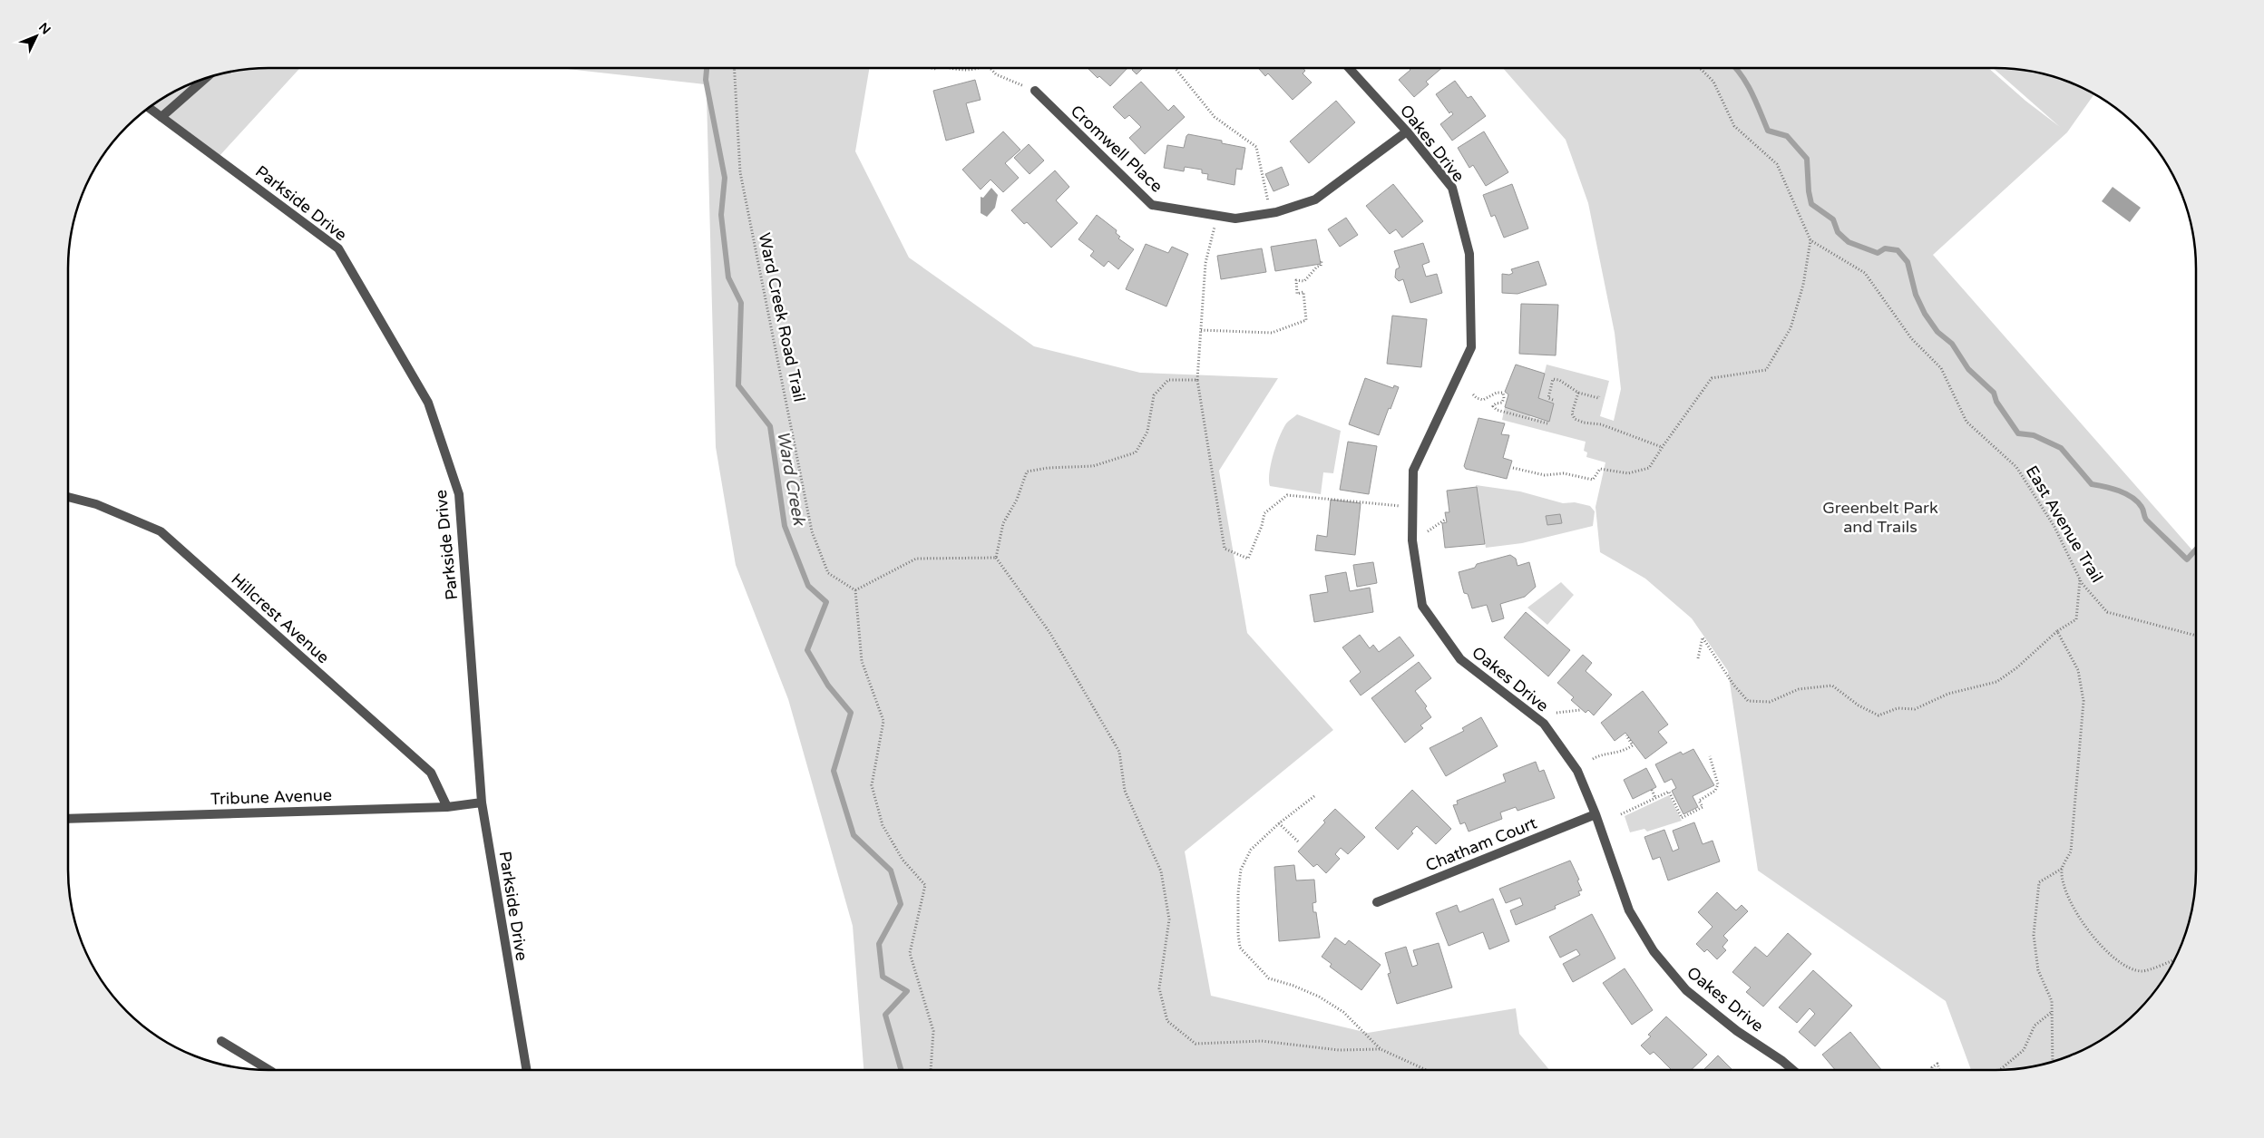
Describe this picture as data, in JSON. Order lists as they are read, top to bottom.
{
  "streets": {
    "street": [
      "Oakes Drive",
      "Cromwell Place",
      "Parkside Drive",
      "Hillcrest Avenue",
      "Tribune Avenue",
      "Chatham Court"
    ],
    "path": ["Ward Creek Road Trail", "East Avenue Trail"]
  },
  "crossings": [
    ["Oakes Drive", "Cromwell Place"],
    ["Oakes Drive", "Chatham Court"],
    ["Parkside Drive", "Tribune Avenue"],
    ["Hillcrest Avenue", "Tribune Avenue"]
  ],
  "water": ["Ward Creek"],
  "parks": ["Greenbelt Park and Trails"],
  "north": "top right"
}
